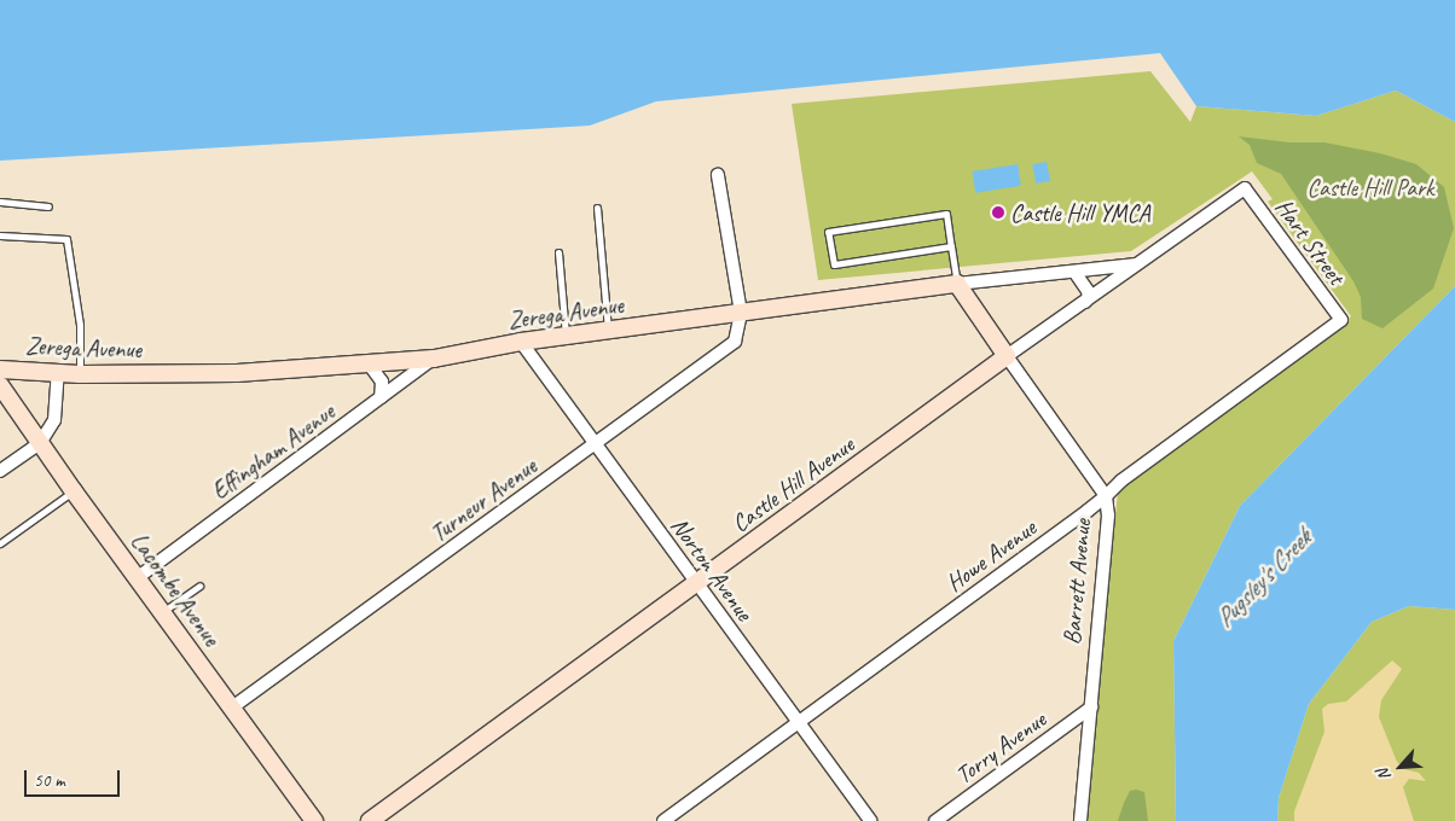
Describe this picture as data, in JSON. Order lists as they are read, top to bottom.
{
  "streets": {
    "street": [
      "Hart Street",
      "Zerega Avenue",
      "Effingham Avenue",
      "Castle Hill Avenue",
      "Turneur Avenue",
      "Howe Avenue",
      "Norton Avenue",
      "Barrett Avenue",
      "Lacombe Avenue",
      "Torry Avenue"
    ]
  },
  "crossings": [
    ["Hart Street", "Castle Hill Avenue"],
    ["Hart Street", "Howe Avenue"],
    ["Zerega Avenue", "Effingham Avenue"],
    ["Zerega Avenue", "Castle Hill Avenue"],
    ["Zerega Avenue", "Turneur Avenue"],
    ["Zerega Avenue", "Norton Avenue"],
    ["Zerega Avenue", "Barrett Avenue"],
    ["Effingham Avenue", "Lacombe Avenue"],
    ["Castle Hill Avenue", "Norton Avenue"],
    ["Castle Hill Avenue", "Barrett Avenue"],
    ["Turneur Avenue", "Norton Avenue"],
    ["Turneur Avenue", "Lacombe Avenue"],
    ["Howe Avenue", "Norton Avenue"],
    ["Howe Avenue", "Barrett Avenue"],
    ["Barrett Avenue", "Torry Avenue"]
  ],
  "water": ["Pugsley's Creek"],
  "parks": ["Castle Hill Park"],
  "places": ["Castle Hill YMCA"],
  "scale_bar": "50 m",
  "north": "bottom left"
}
